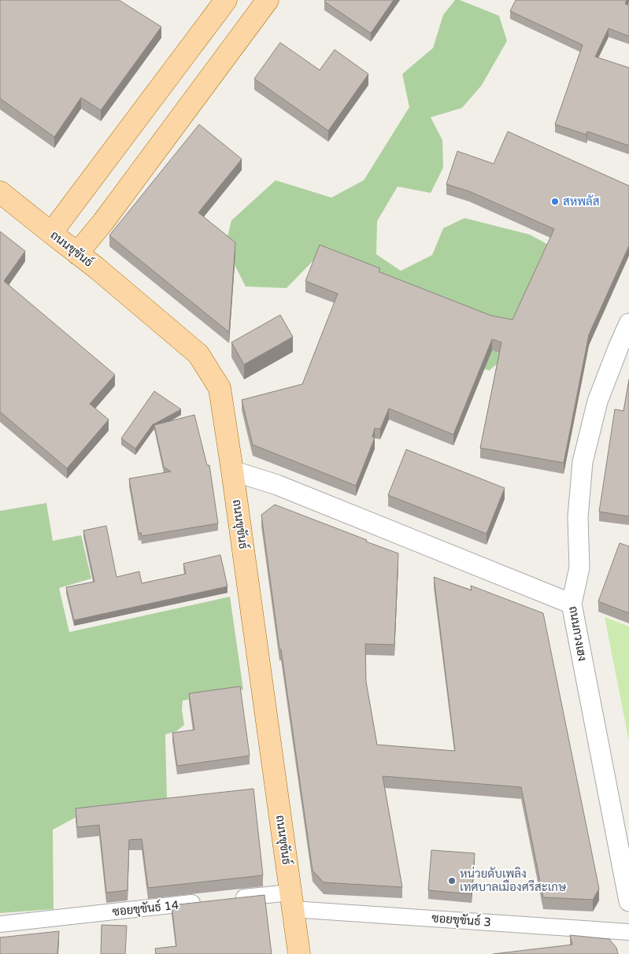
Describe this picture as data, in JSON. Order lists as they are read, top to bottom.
{
  "streets": {
    "main road": ["ถนนขุขันธ์"],
    "street": ["ถนนกวงเฮง", "ซอยขุขันธ์ 14", "ซอยขุขันธ์ 3"]
  },
  "crossings": [
    ["ถนนขุขันธ์", "ซอยขุขันธ์ 3"]
  ],
  "places": ["สหพลัส", "หน่วยดับเพลิง เทศบาลเมืองศรีสะเกษ"]
}
